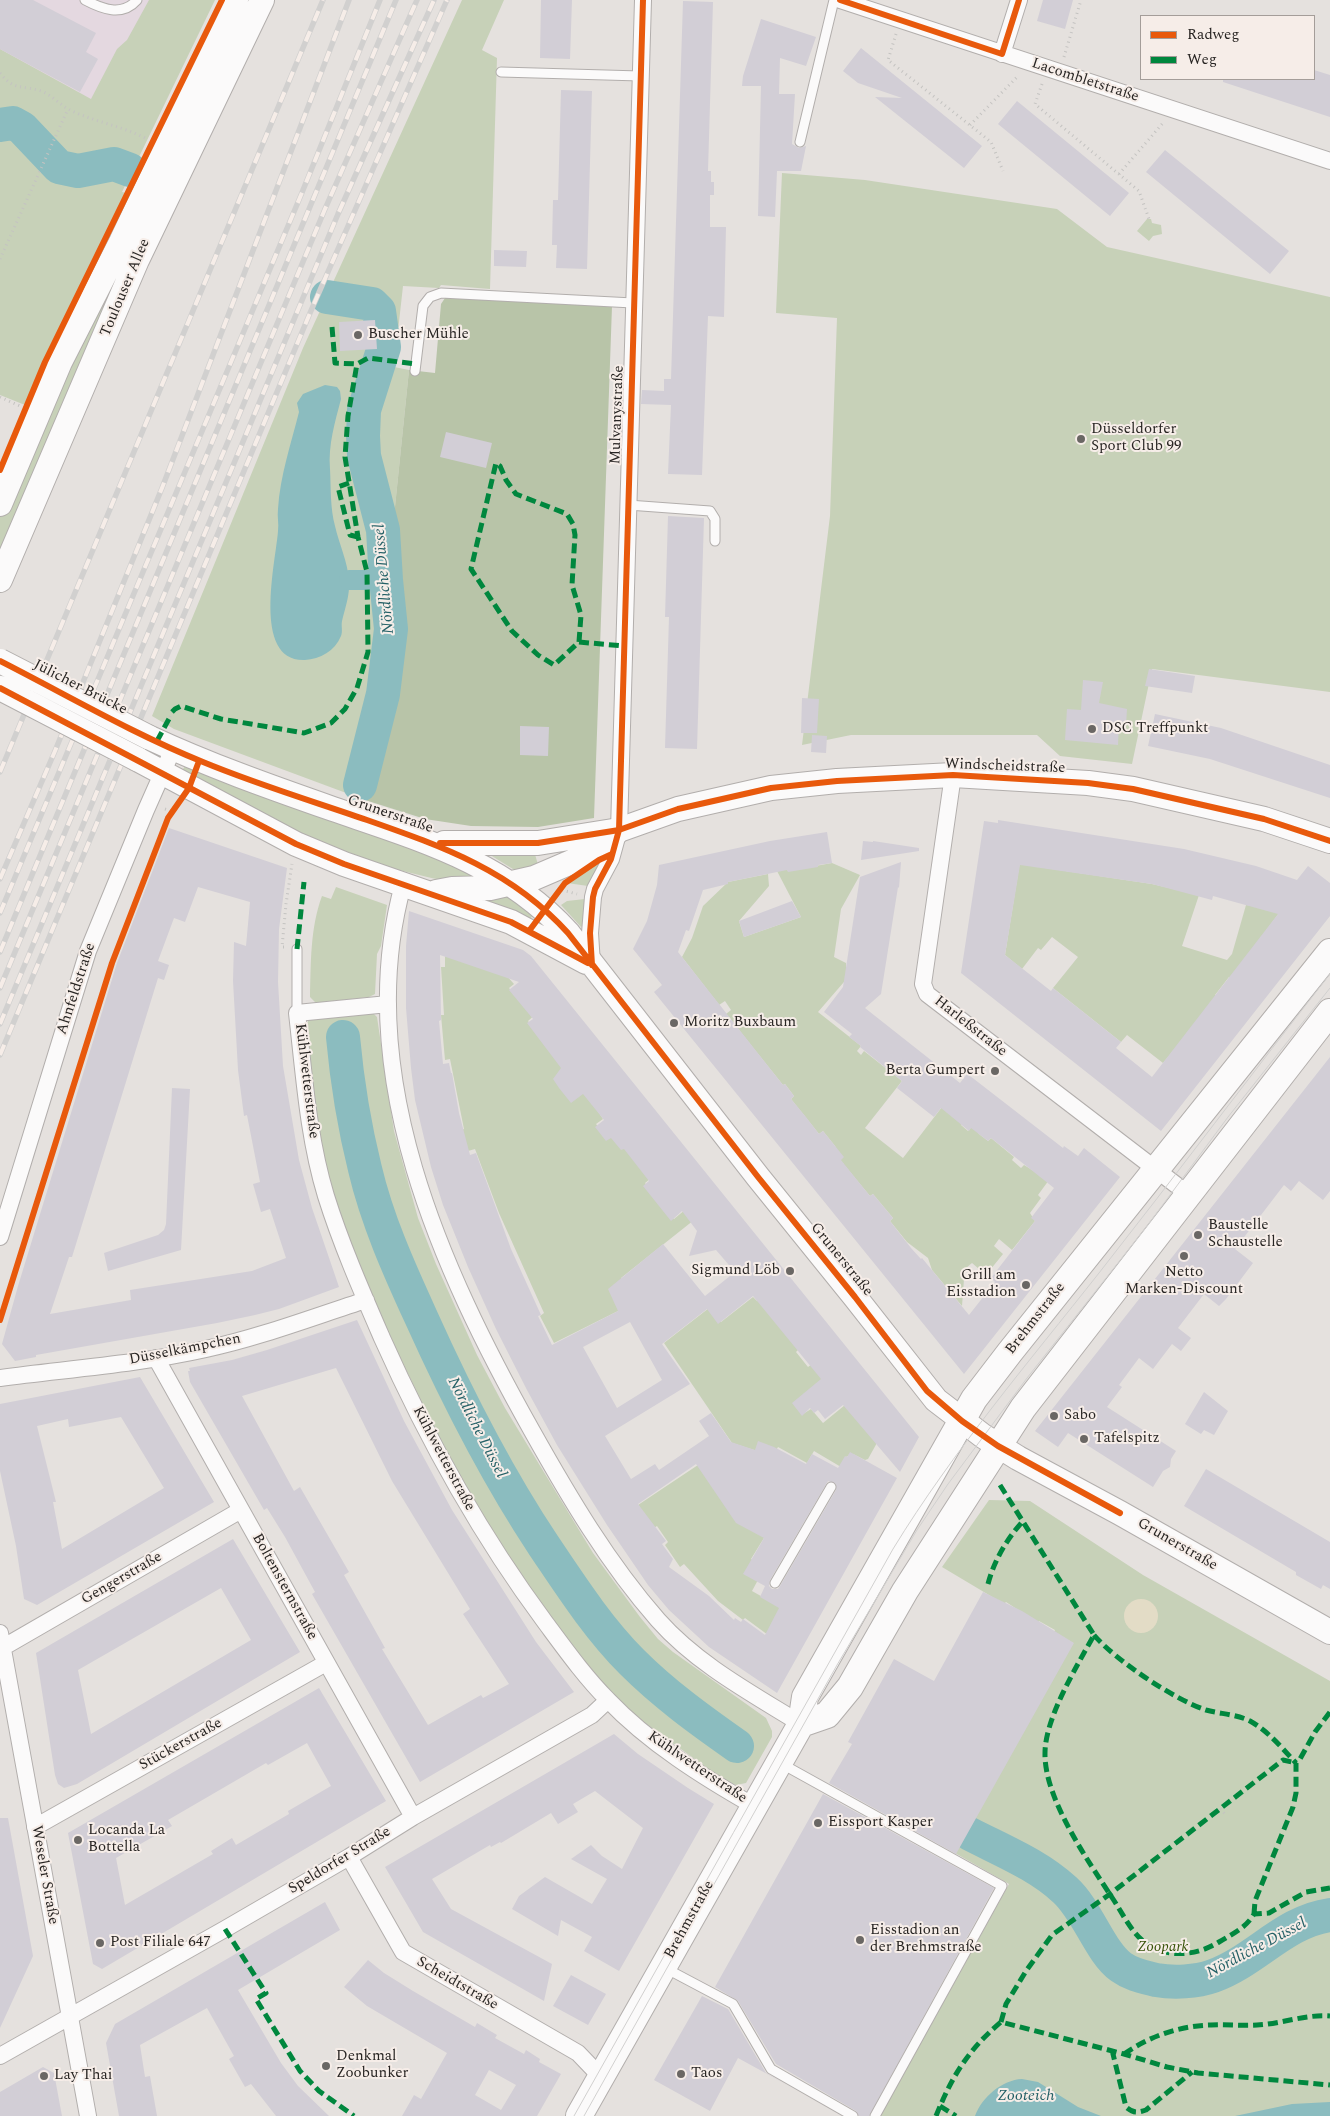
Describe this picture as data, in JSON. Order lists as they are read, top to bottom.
{
  "streets": {
    "main road": [
      "Toulouser Allee",
      "Jülicher Brücke",
      "Windscheidstraße",
      "Grunerstraße",
      "Brehmstraße"
    ],
    "street": [
      "Lacombletstraße",
      "Mulvanystraße",
      "Ahnfeldstraße",
      "Harleßstraße",
      "Kühlwetterstraße",
      "Düsselkämpchen",
      "Gengerstraße",
      "Boltensternstraße",
      "Stückerstraße",
      "Speldorfer Straße",
      "Weseler Straße",
      "Scheidtstraße"
    ]
  },
  "crossings": [
    ["Mulvanystraße", "Windscheidstraße"],
    ["Jülicher Brücke", "Grunerstraße"],
    ["Windscheidstraße", "Grunerstraße"],
    ["Windscheidstraße", "Harleßstraße"],
    ["Grunerstraße", "Ahnfeldstraße"],
    ["Grunerstraße", "Brehmstraße"],
    ["Harleßstraße", "Brehmstraße"],
    ["Kühlwetterstraße", "Brehmstraße"],
    ["Kühlwetterstraße", "Düsselkämpchen"],
    ["Kühlwetterstraße", "Speldorfer Straße"],
    ["Brehmstraße", "Scheidtstraße"],
    ["Düsselkämpchen", "Boltensternstraße"],
    ["Gengerstraße", "Boltensternstraße"],
    ["Gengerstraße", "Weseler Straße"],
    ["Boltensternstraße", "Stückerstraße"],
    ["Boltensternstraße", "Speldorfer Straße"],
    ["Stückerstraße", "Weseler Straße"],
    ["Speldorfer Straße", "Weseler Straße"],
    ["Speldorfer Straße", "Scheidtstraße"]
  ],
  "water": ["Nördliche Düssel", "Zooteich"],
  "parks": ["Zoopark"],
  "places": [
    "Buscher Mühle",
    "Düsseldorfer Sport Club 99",
    "DSC Treffpunkt",
    "Moritz Buxbaum",
    "Berta Gumpert",
    "Baustelle Schaustelle",
    "Netto Marken-Discount",
    "Sigmund Löb",
    "Grill am Eisstadion",
    "Sabo",
    "Tafelspitz",
    "Eissport Kasper",
    "Locanda La Bottella",
    "Eisstadion an der Brehmstraße",
    "Post Filiale 647",
    "Denkmal Zoobunker",
    "Taos",
    "Lay Thai"
  ],
  "legend": ["Radweg", "Weg"]
}
